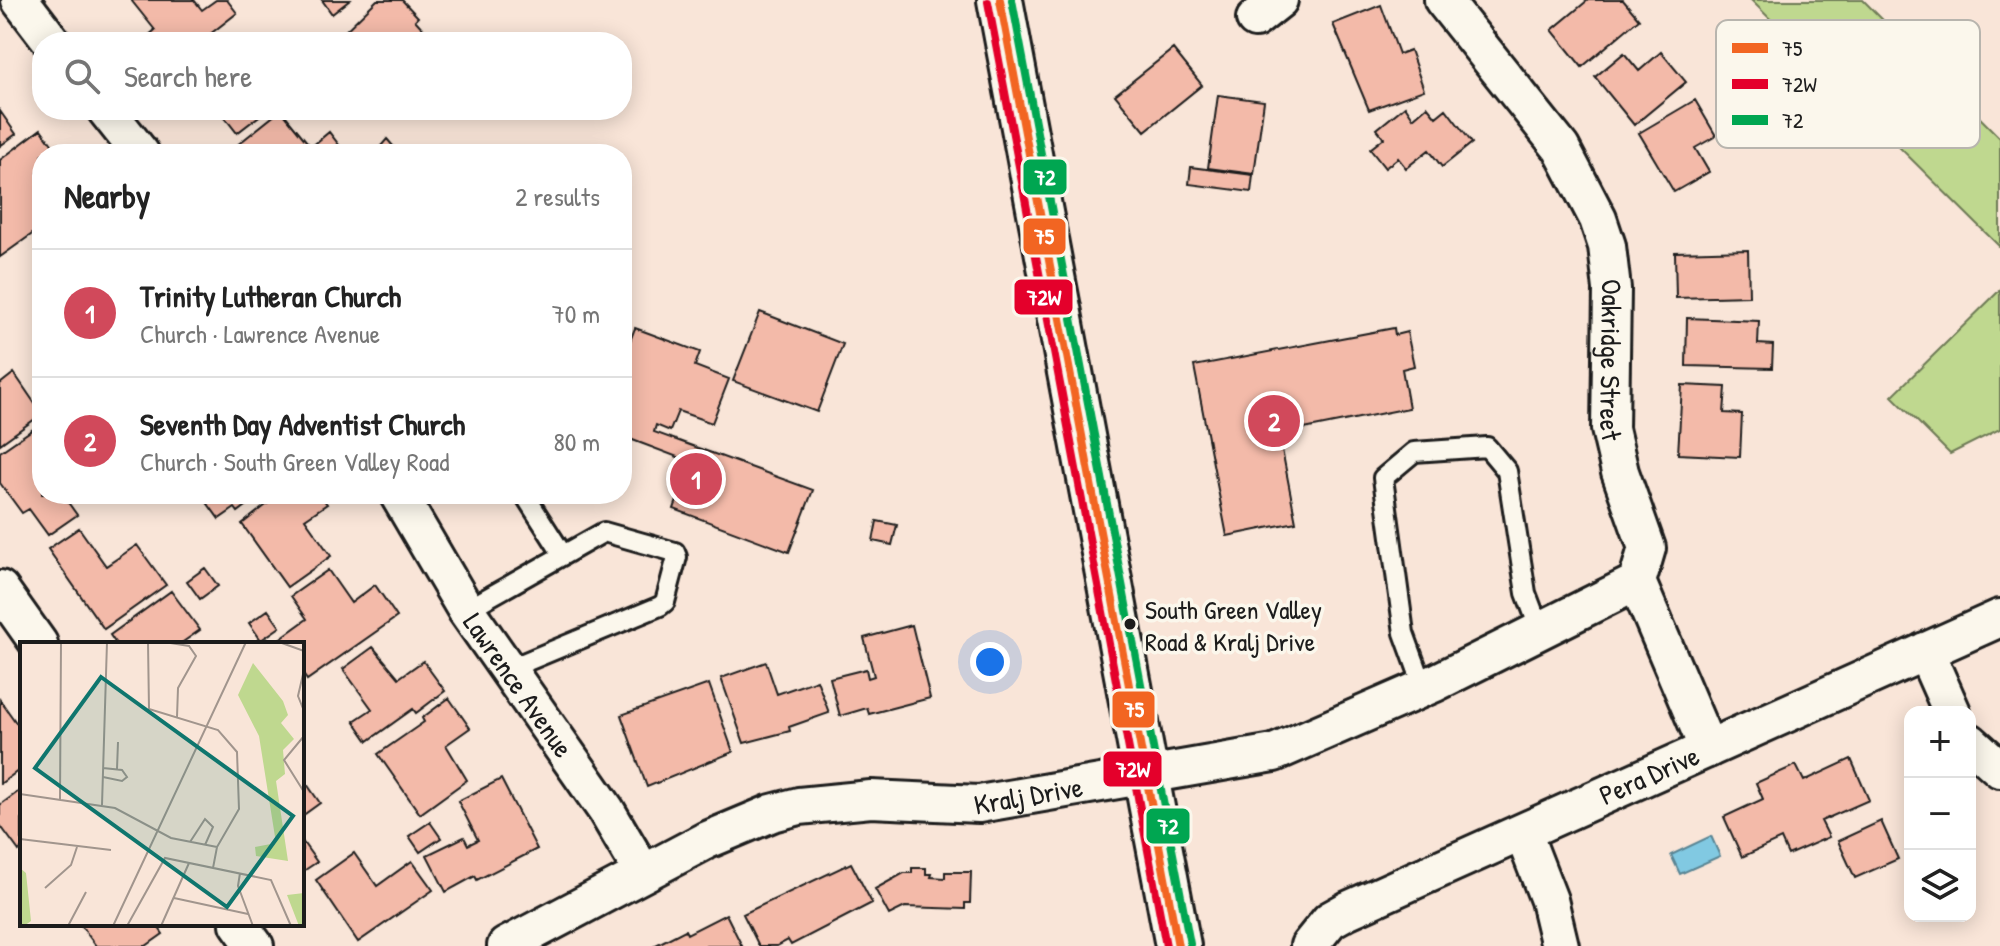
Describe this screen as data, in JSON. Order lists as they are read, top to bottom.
{
  "streets": {
    "street": [
      "Oakridge Street",
      "Lawrence Avenue",
      "Pera Drive",
      "Kralj Drive"
    ]
  },
  "crossings": [
    ["Oakridge Street", "Kralj Drive"],
    ["Lawrence Avenue", "Kralj Drive"]
  ],
  "places": ["South Green Valley Road & Kralj Drive"],
  "lines": ["transit line 75", "transit line 72", "transit line 72W"],
  "legend": ["75", "72W", "72"],
  "page": {
    "search": "Search here",
    "heading": ["Nearby", "2 results"],
    "list": [
      {
        "mark": "1",
        "name": "Trinity Lutheran Church",
        "note": "Church · Lawrence Avenue",
        "value": "70 m"
      },
      {
        "mark": "2",
        "name": "Seventh Day Adventist Church",
        "note": "Church · South Green Valley Road",
        "value": "80 m"
      }
    ],
    "pins": ["2", "1"],
    "map_buttons": ["+", "−"]
  }
}
